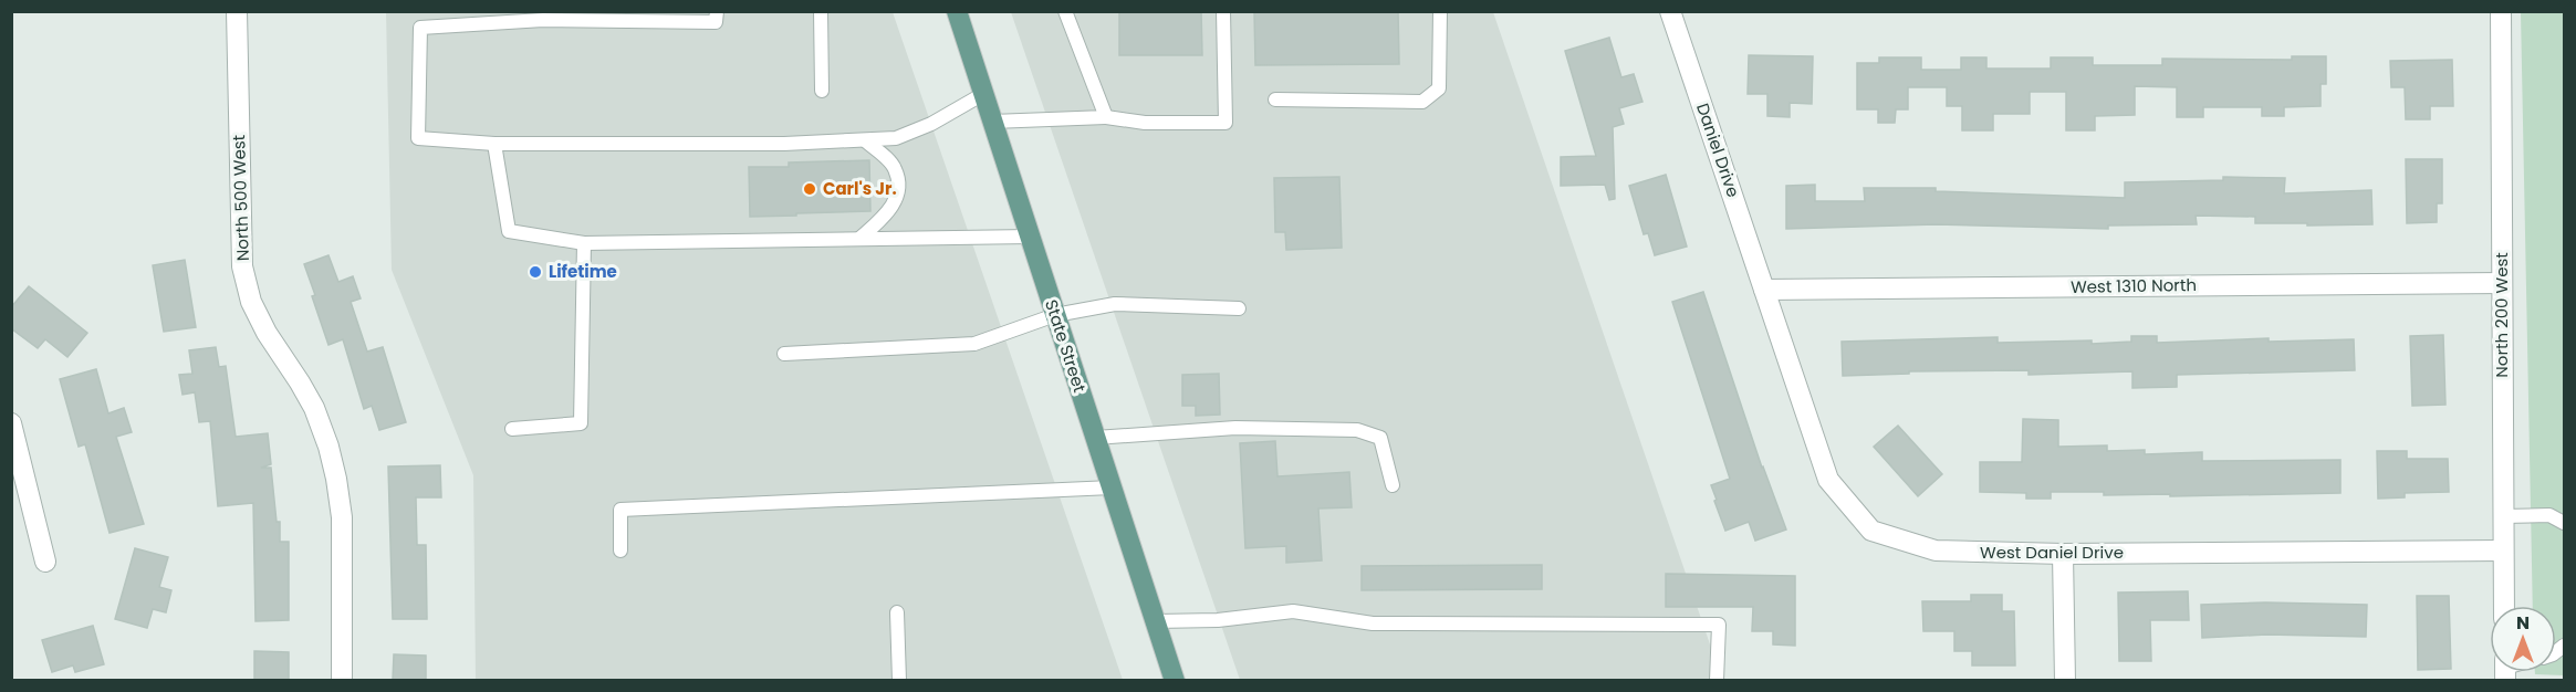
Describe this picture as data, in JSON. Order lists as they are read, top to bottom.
{
  "streets": {
    "main road": ["State Street"],
    "street": [
      "Daniel Drive",
      "North 500 West",
      "West 1310 North",
      "North 200 West",
      "West Daniel Drive"
    ]
  },
  "crossings": [
    ["Daniel Drive", "West 1310 North"],
    ["Daniel Drive", "West Daniel Drive"],
    ["West 1310 North", "North 200 West"],
    ["West 1310 North", "West Daniel Drive"],
    ["North 200 West", "West Daniel Drive"]
  ],
  "places": ["Carl's Jr.", "Lifetime"],
  "north": "top"
}
